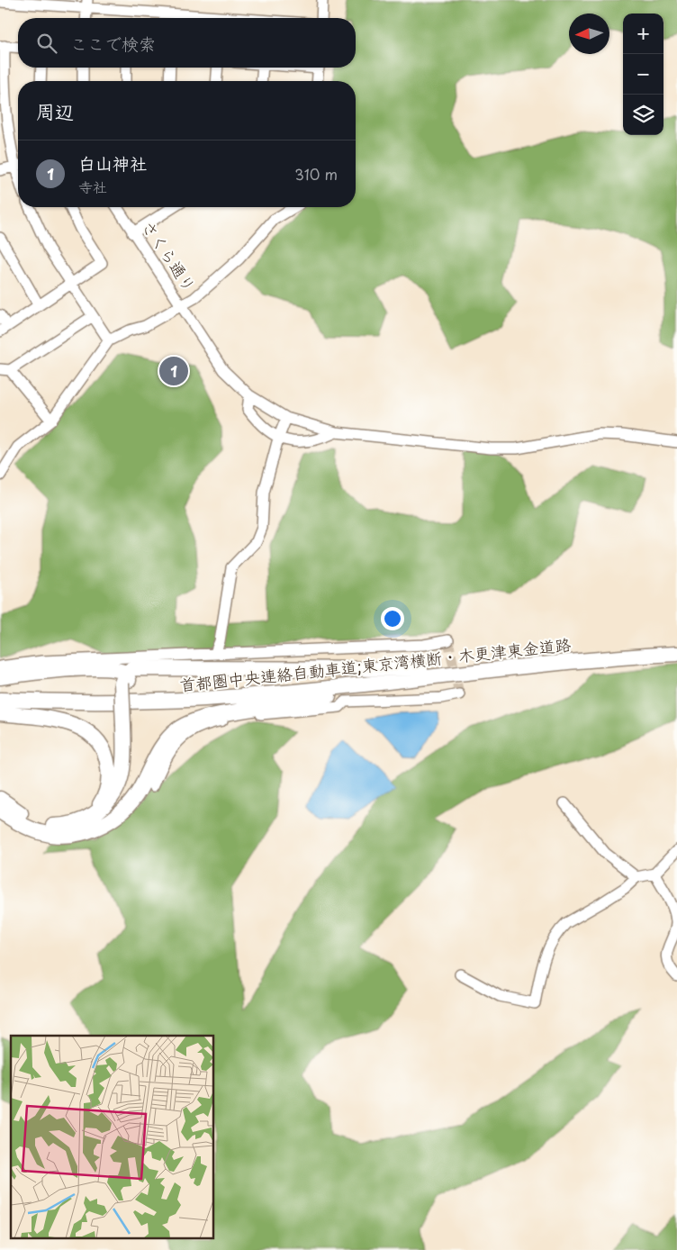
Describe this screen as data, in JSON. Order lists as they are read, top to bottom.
{
  "streets": {
    "highway": ["首都圏中央連絡自動車道;東京湾横断・木更津東金道路"],
    "street": ["さくら通り"]
  },
  "north": "left",
  "page": {
    "map_buttons": ["+", "−"],
    "search": "ここで検索",
    "heading": "周辺",
    "list": [
      {
        "mark": "1",
        "name": "白山神社",
        "note": "寺社",
        "value": "310 m"
      }
    ],
    "pins": "1"
  }
}
